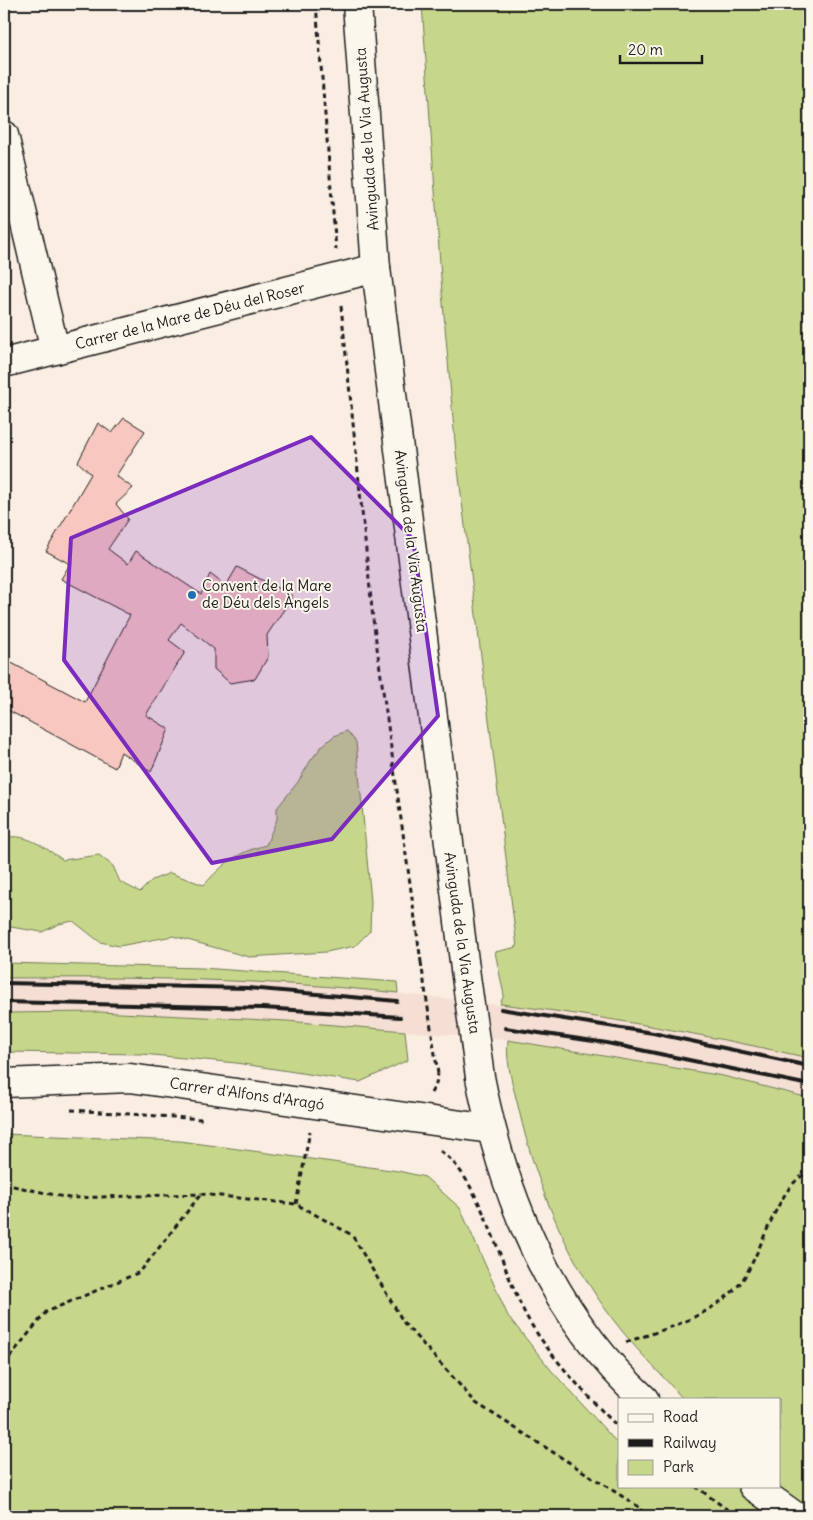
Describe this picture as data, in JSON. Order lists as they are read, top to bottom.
{
  "streets": {
    "street": ["Avinguda de la Via Augusta", "Carrer de la Mare de Déu del Roser", "Carrer d'Alfons d'Aragó"]
  },
  "crossings": [
    ["Avinguda de la Via Augusta", "Carrer de la Mare de Déu del Roser"],
    ["Avinguda de la Via Augusta", "Carrer d'Alfons d'Aragó"]
  ],
  "places": ["Convent de la Mare de Déu dels Àngels"],
  "legend": ["Road", "Railway", "Park"],
  "scale_bar": "20 m"
}
